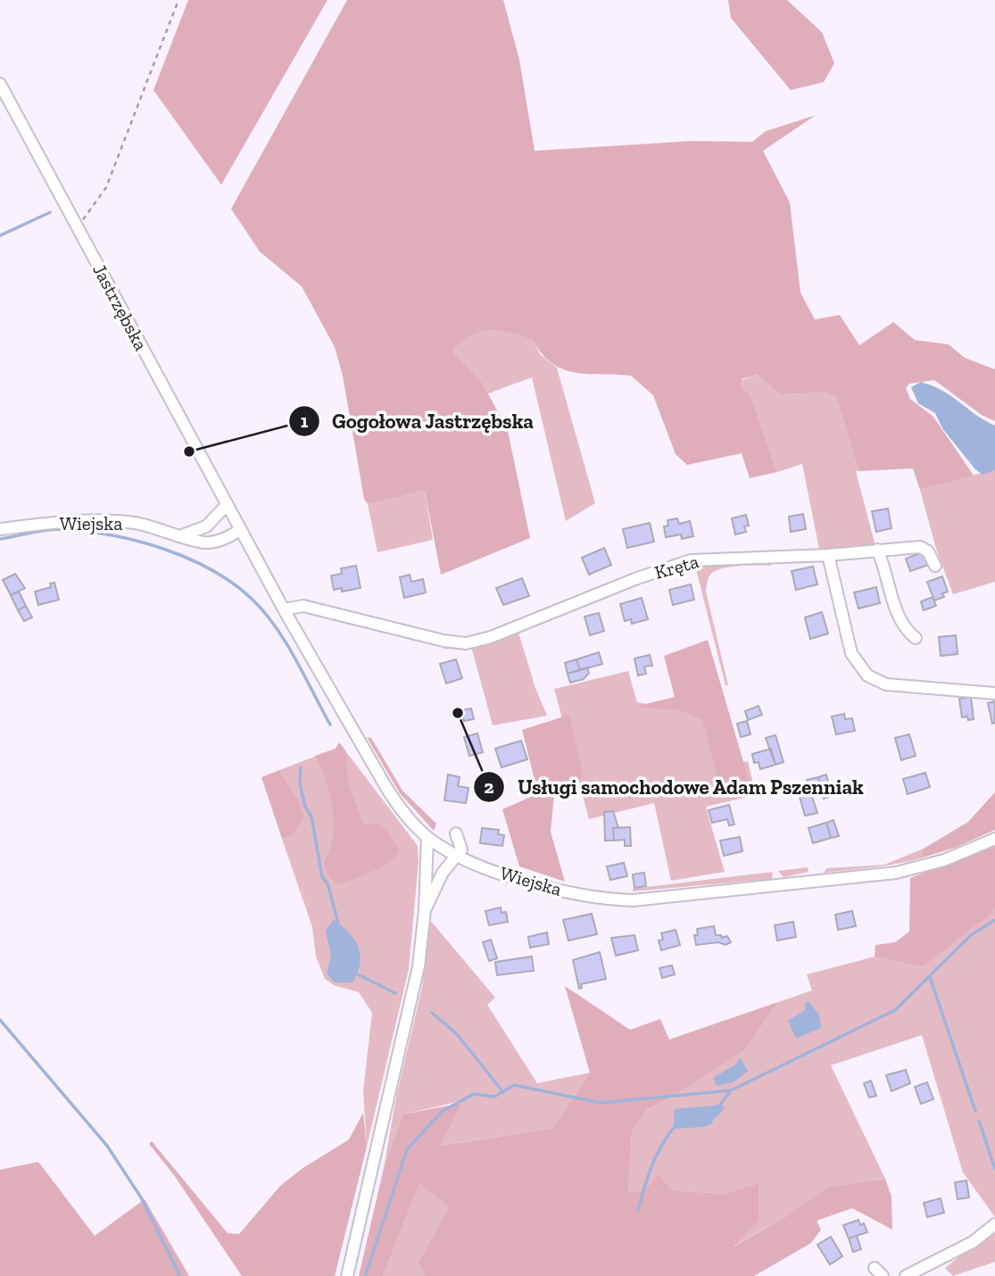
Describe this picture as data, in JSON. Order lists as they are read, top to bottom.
{
  "streets": {
    "street": ["Jastrzębska", "Wiejska", "Kręta"]
  },
  "crossings": [
    ["Jastrzębska", "Wiejska"],
    ["Wiejska", "Kręta"]
  ],
  "places": ["Gogołowa Jastrzębska", "Usługi samochodowe Adam Pszenniak"]
}
